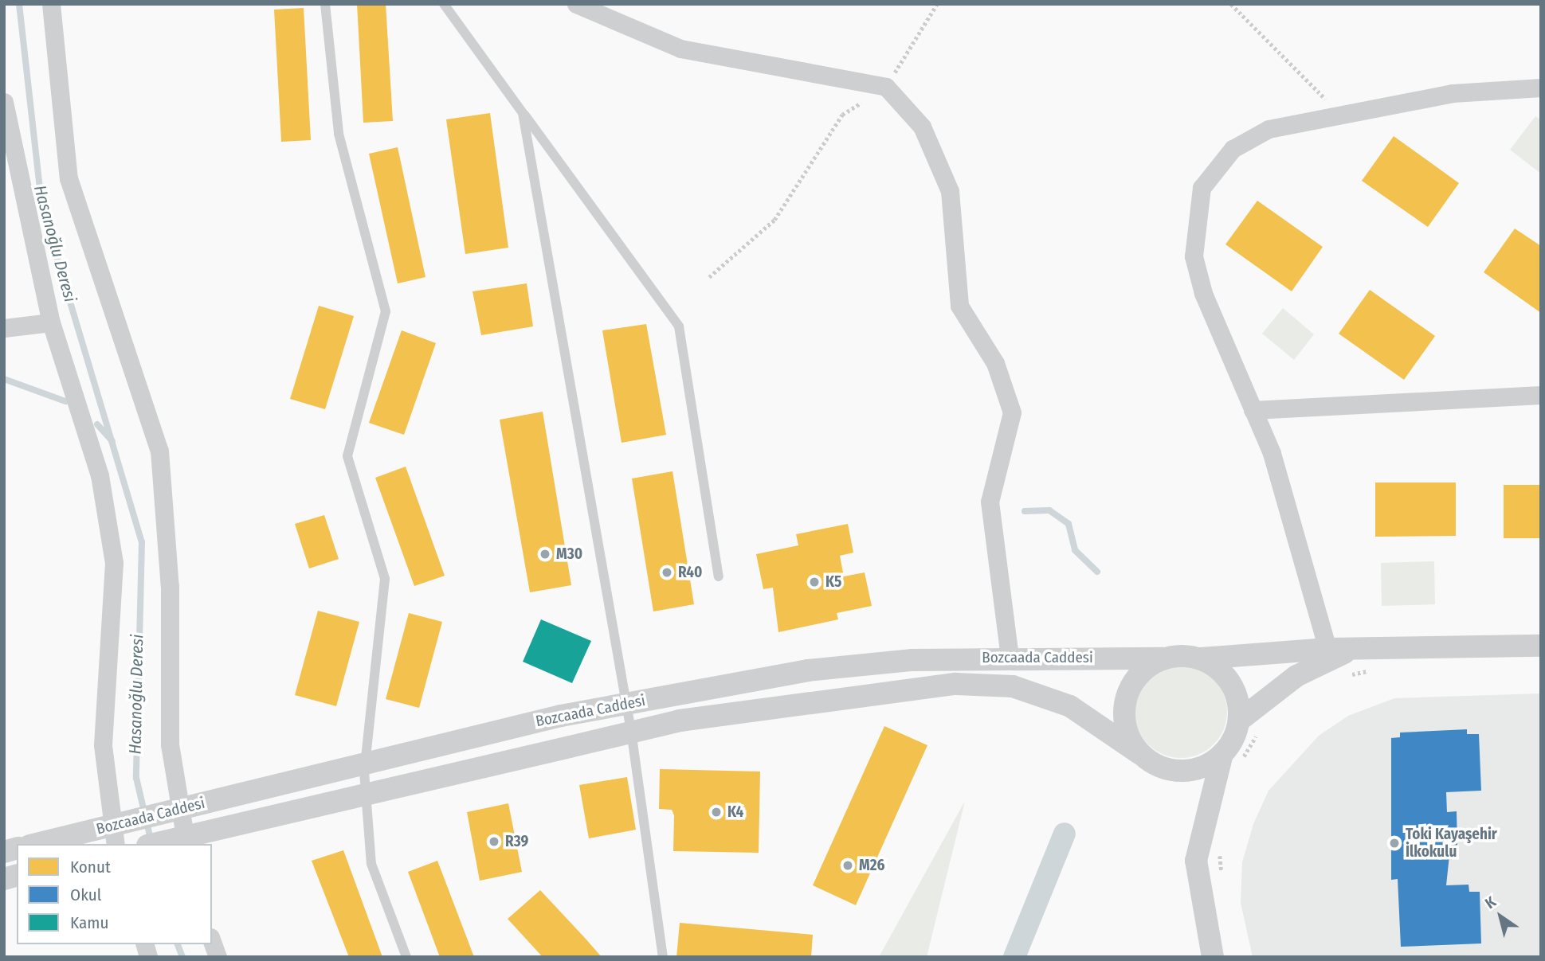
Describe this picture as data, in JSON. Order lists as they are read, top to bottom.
{
  "streets": {
    "street": ["Bozcaada Caddesi"]
  },
  "water": ["Hasanoğlu Deresi"],
  "places": [
    "M30",
    "R40",
    "K5",
    "K4",
    "R39",
    "Toki Kayaşehir İlkokulu",
    "M26"
  ],
  "legend": ["Konut", "Okul", "Kamu"],
  "north": "top left"
}
